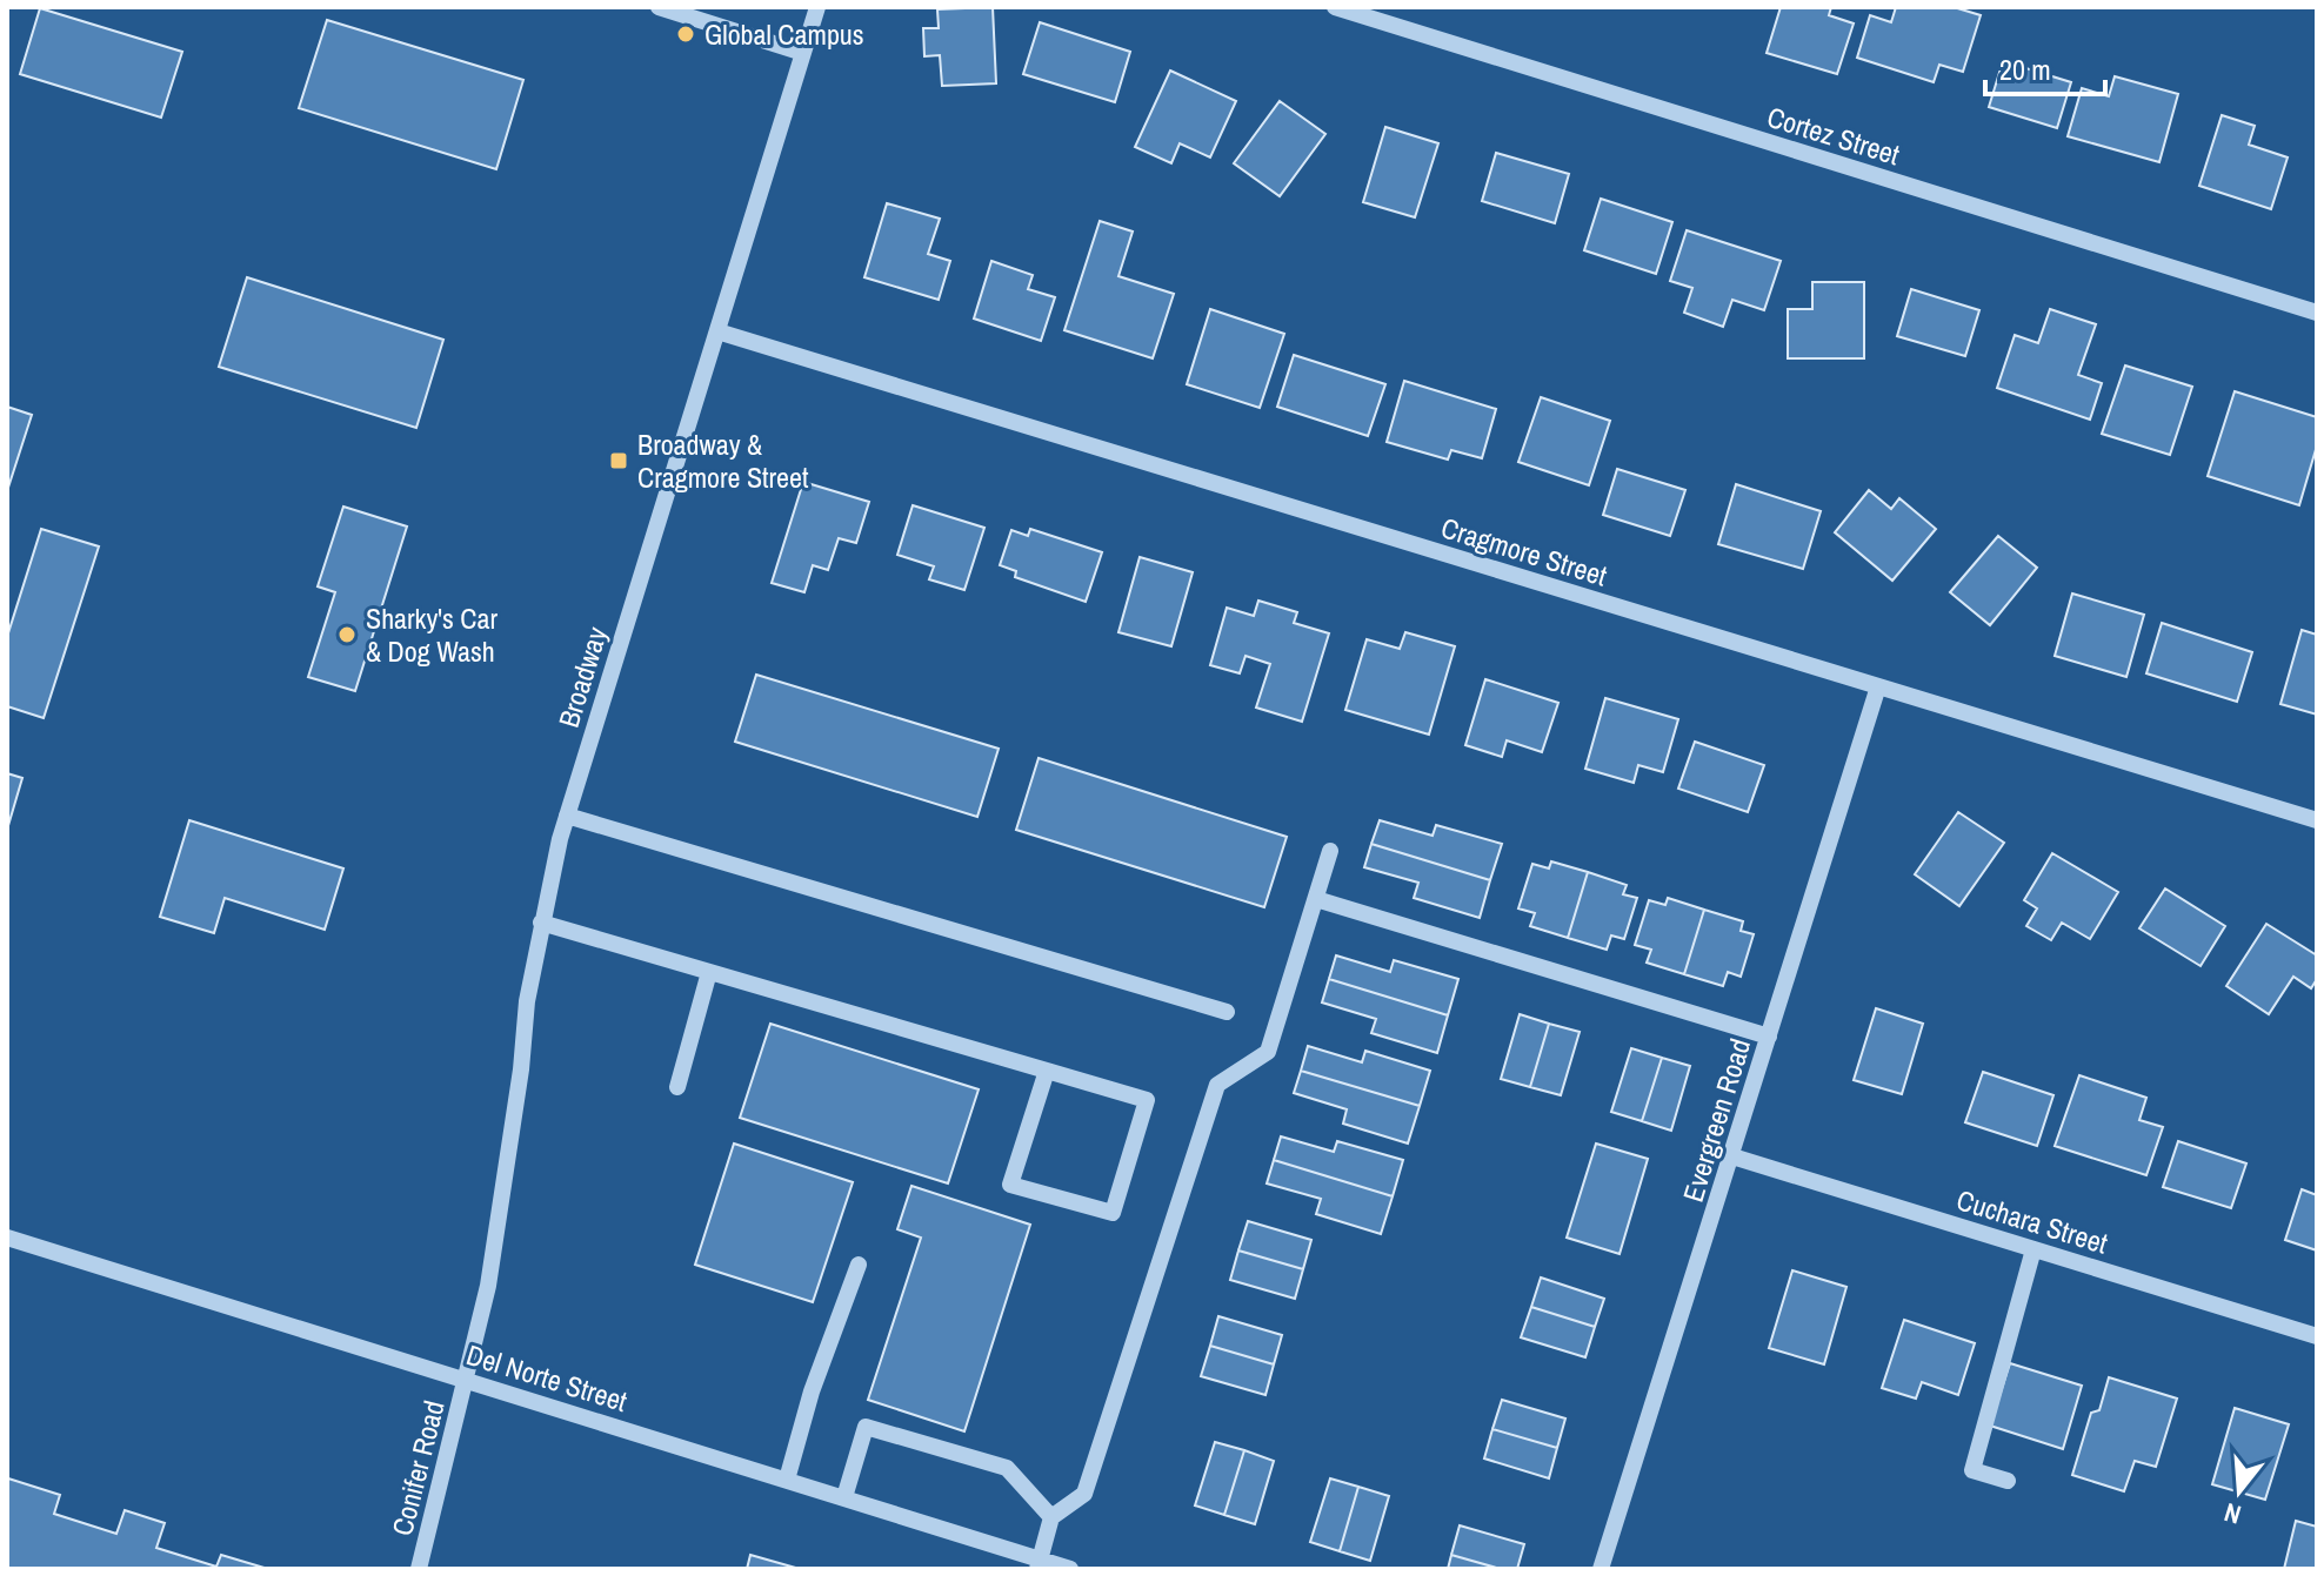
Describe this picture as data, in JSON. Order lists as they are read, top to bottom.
{
  "streets": {
    "street": [
      "Cortez Street",
      "Cragmore Street",
      "Broadway",
      "Evergreen Road",
      "Cuchara Street",
      "Del Norte Street",
      "Conifer Road"
    ]
  },
  "crossings": [
    ["Cragmore Street", "Broadway"],
    ["Cragmore Street", "Evergreen Road"],
    ["Broadway", "Del Norte Street"],
    ["Broadway", "Conifer Road"],
    ["Evergreen Road", "Cuchara Street"],
    ["Del Norte Street", "Conifer Road"]
  ],
  "places": {
    "other": ["Global Campus", "Sharky's Car & Dog Wash"],
    "transit": ["Broadway & Cragmore Street"]
  },
  "scale_bar": "20 m",
  "north": "bottom"
}
